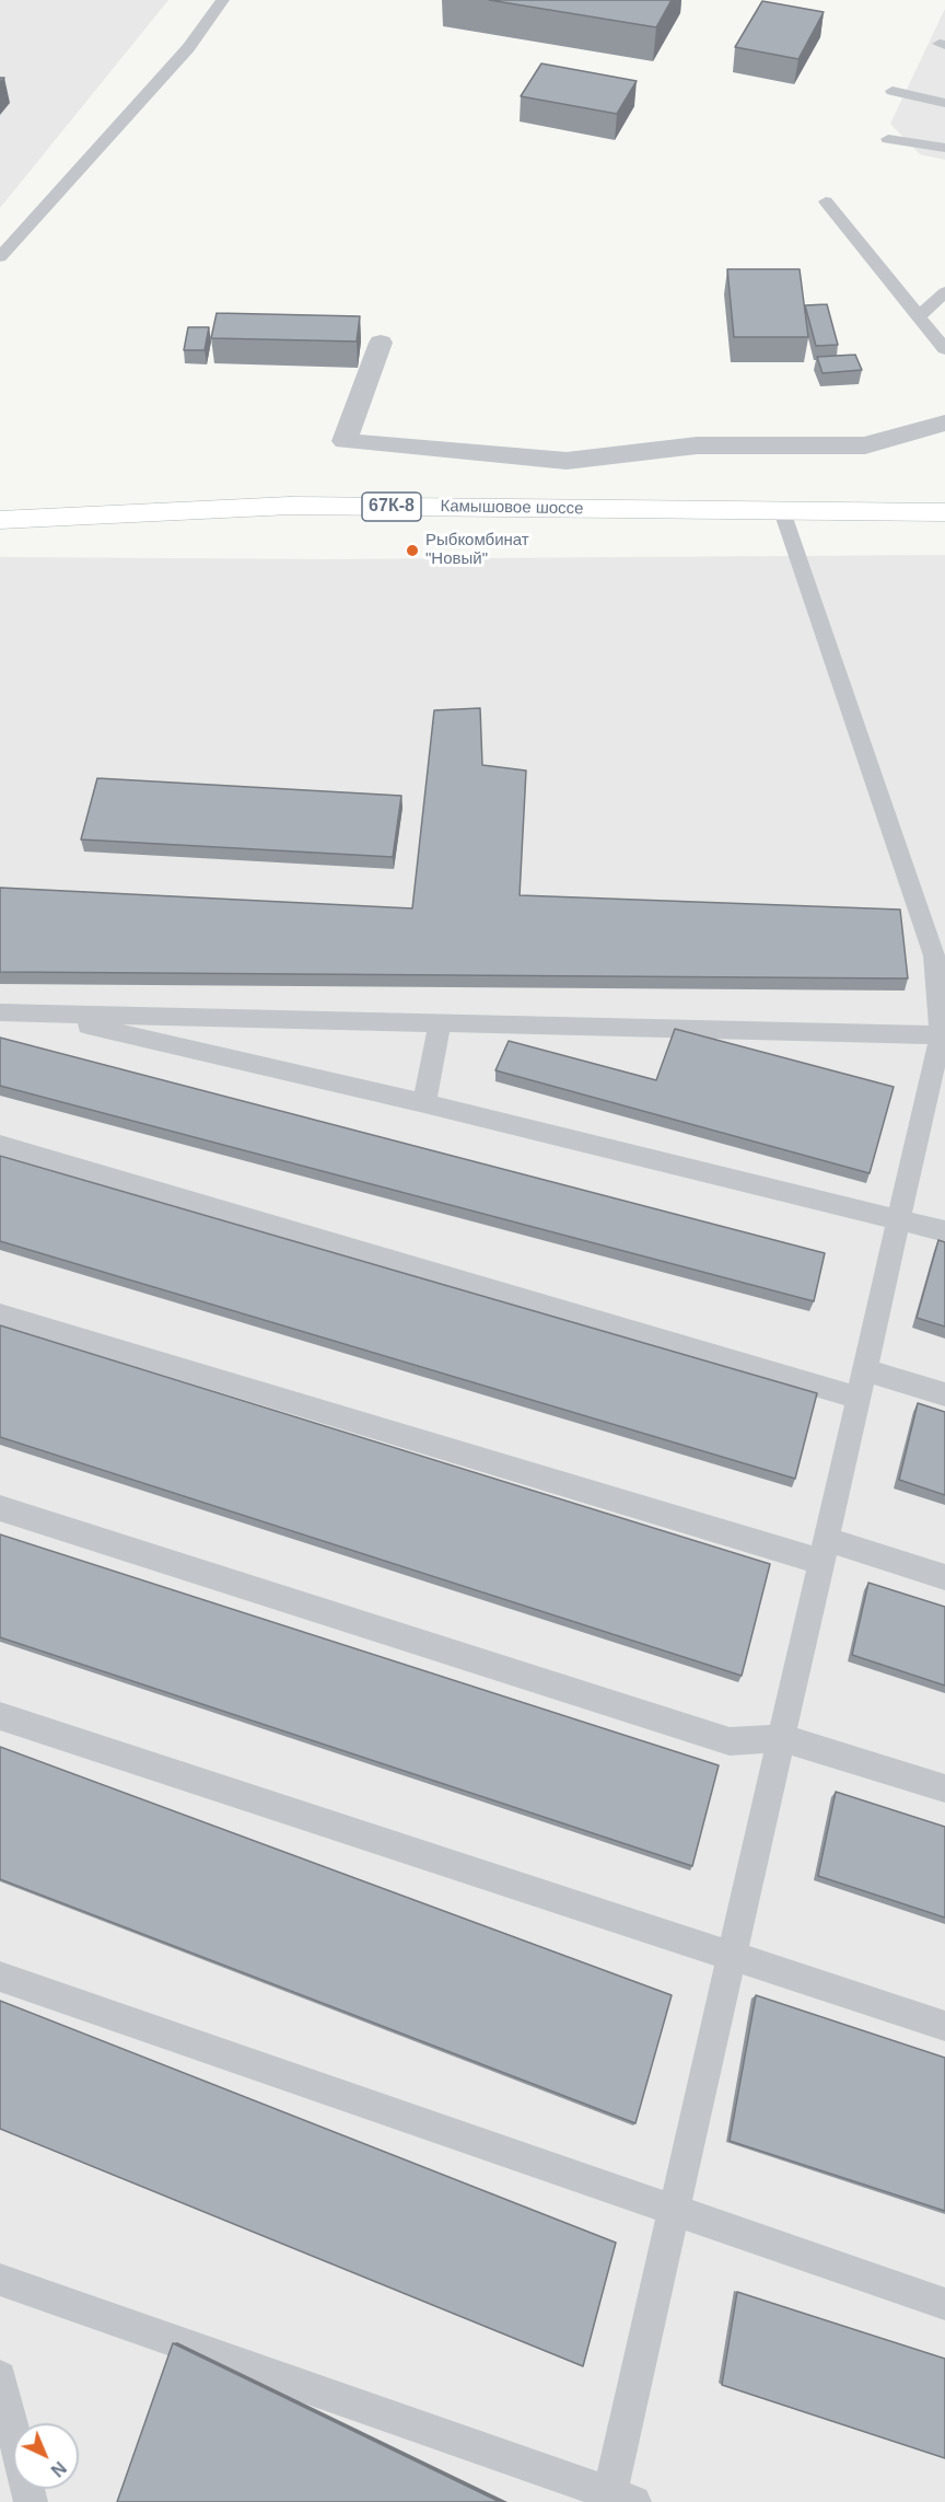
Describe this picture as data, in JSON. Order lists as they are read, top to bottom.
{
  "streets": {
    "main road": ["67К-8", "Камышовое шоссе"]
  },
  "places": ["Рыбкомбинат \"Новый\""],
  "north": "bottom right"
}
